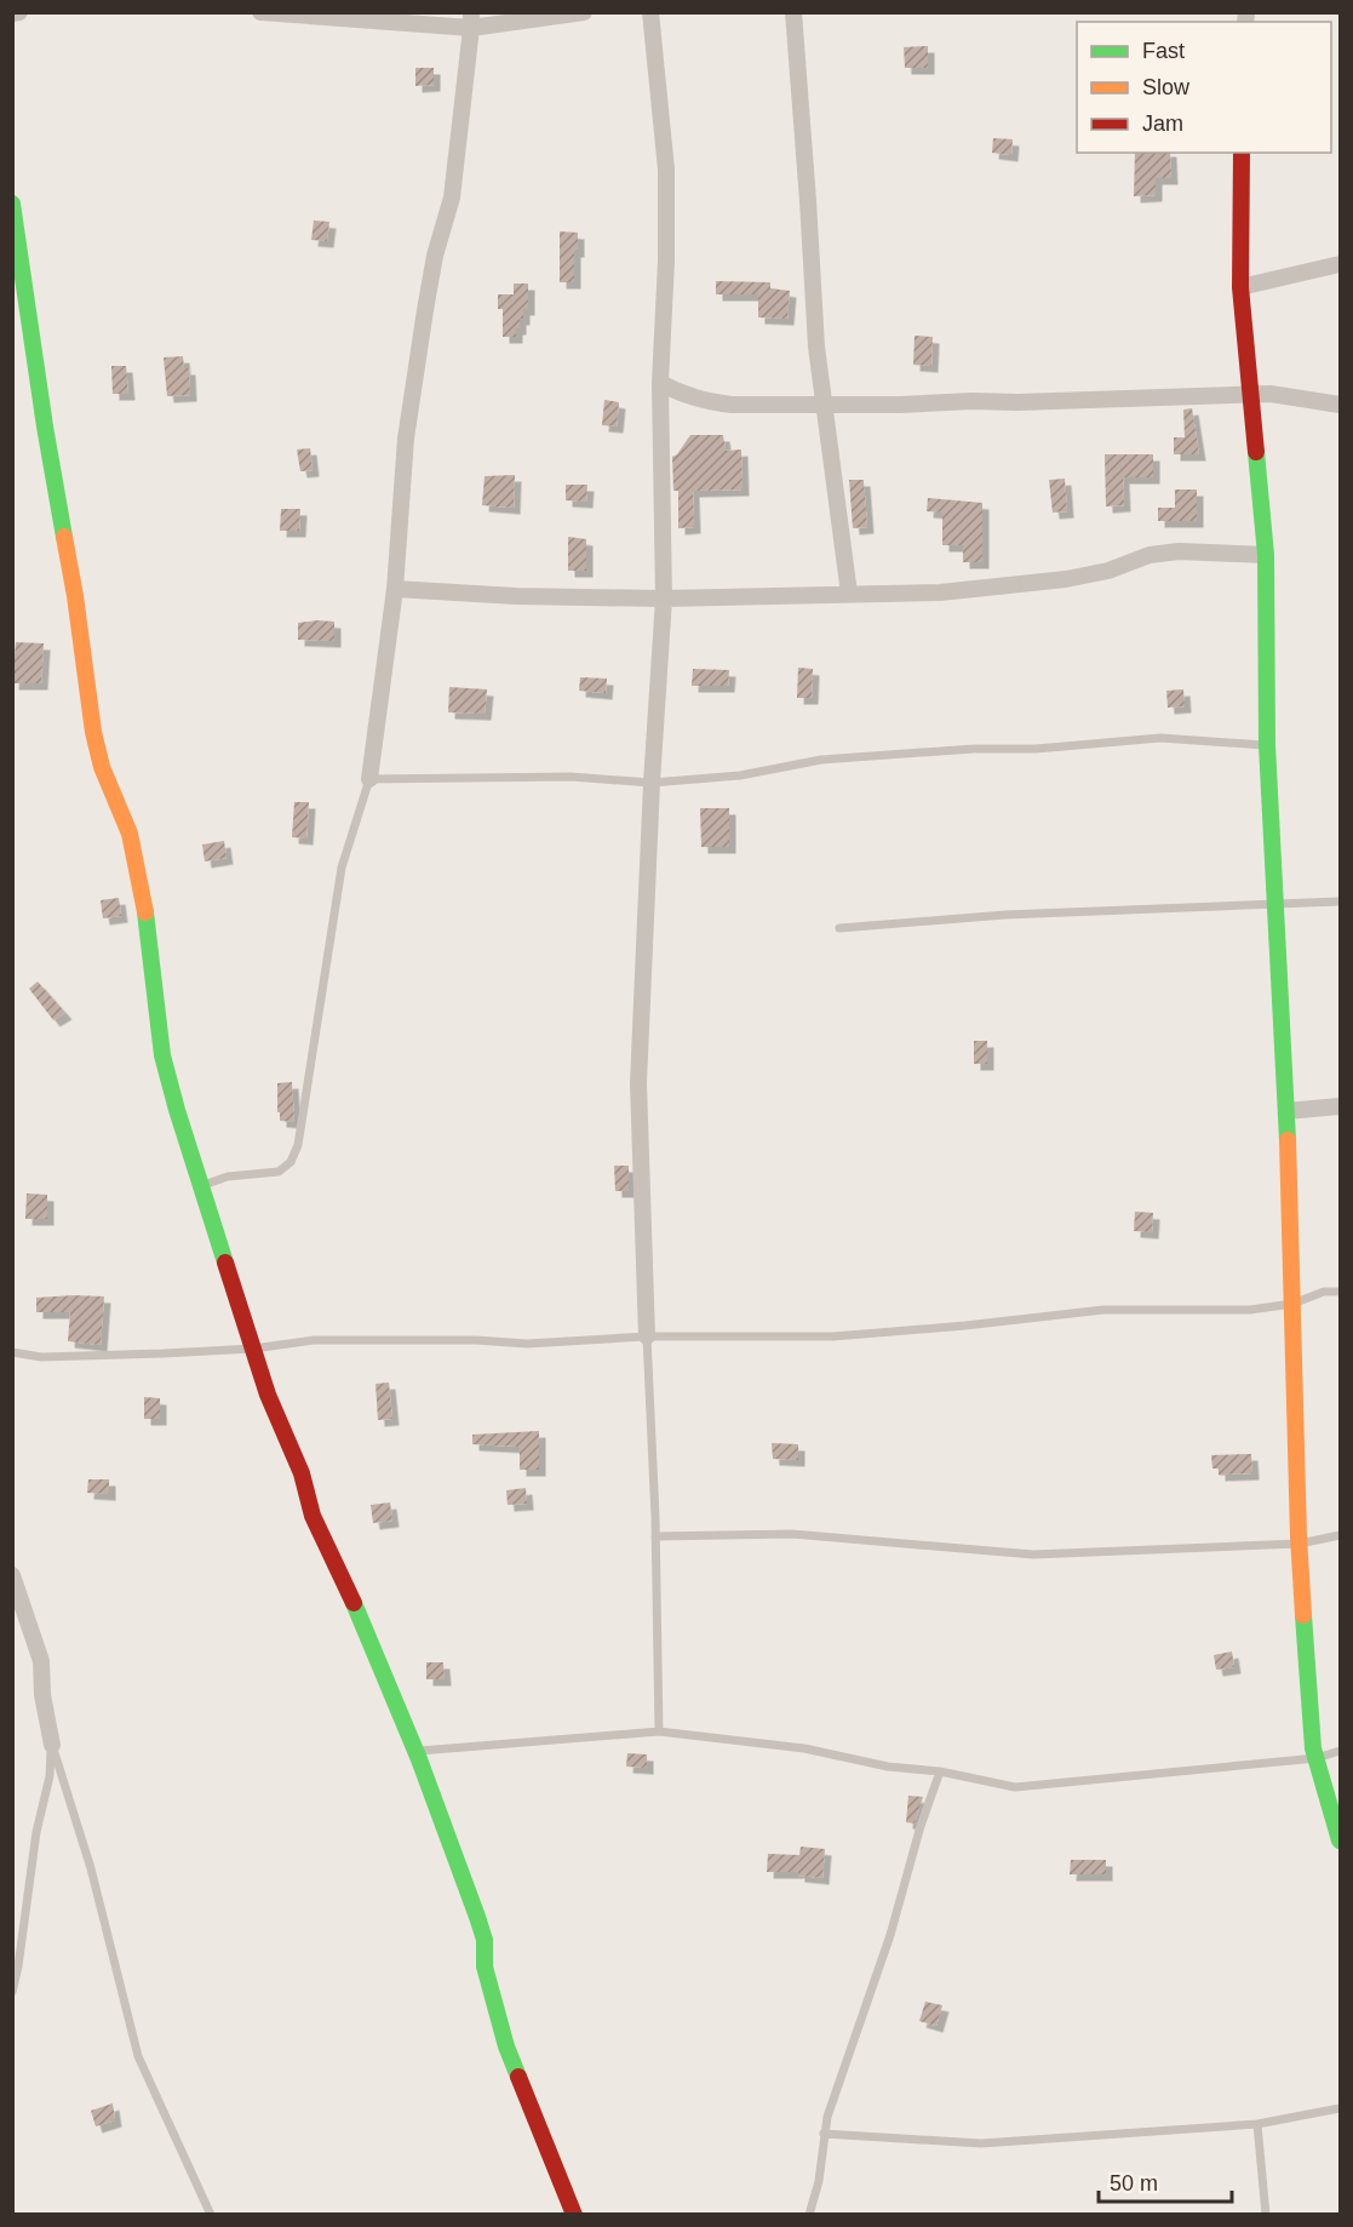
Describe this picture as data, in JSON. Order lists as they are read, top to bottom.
{
  "legend": ["Fast", "Slow", "Jam"],
  "scale_bar": "50 m"
}
